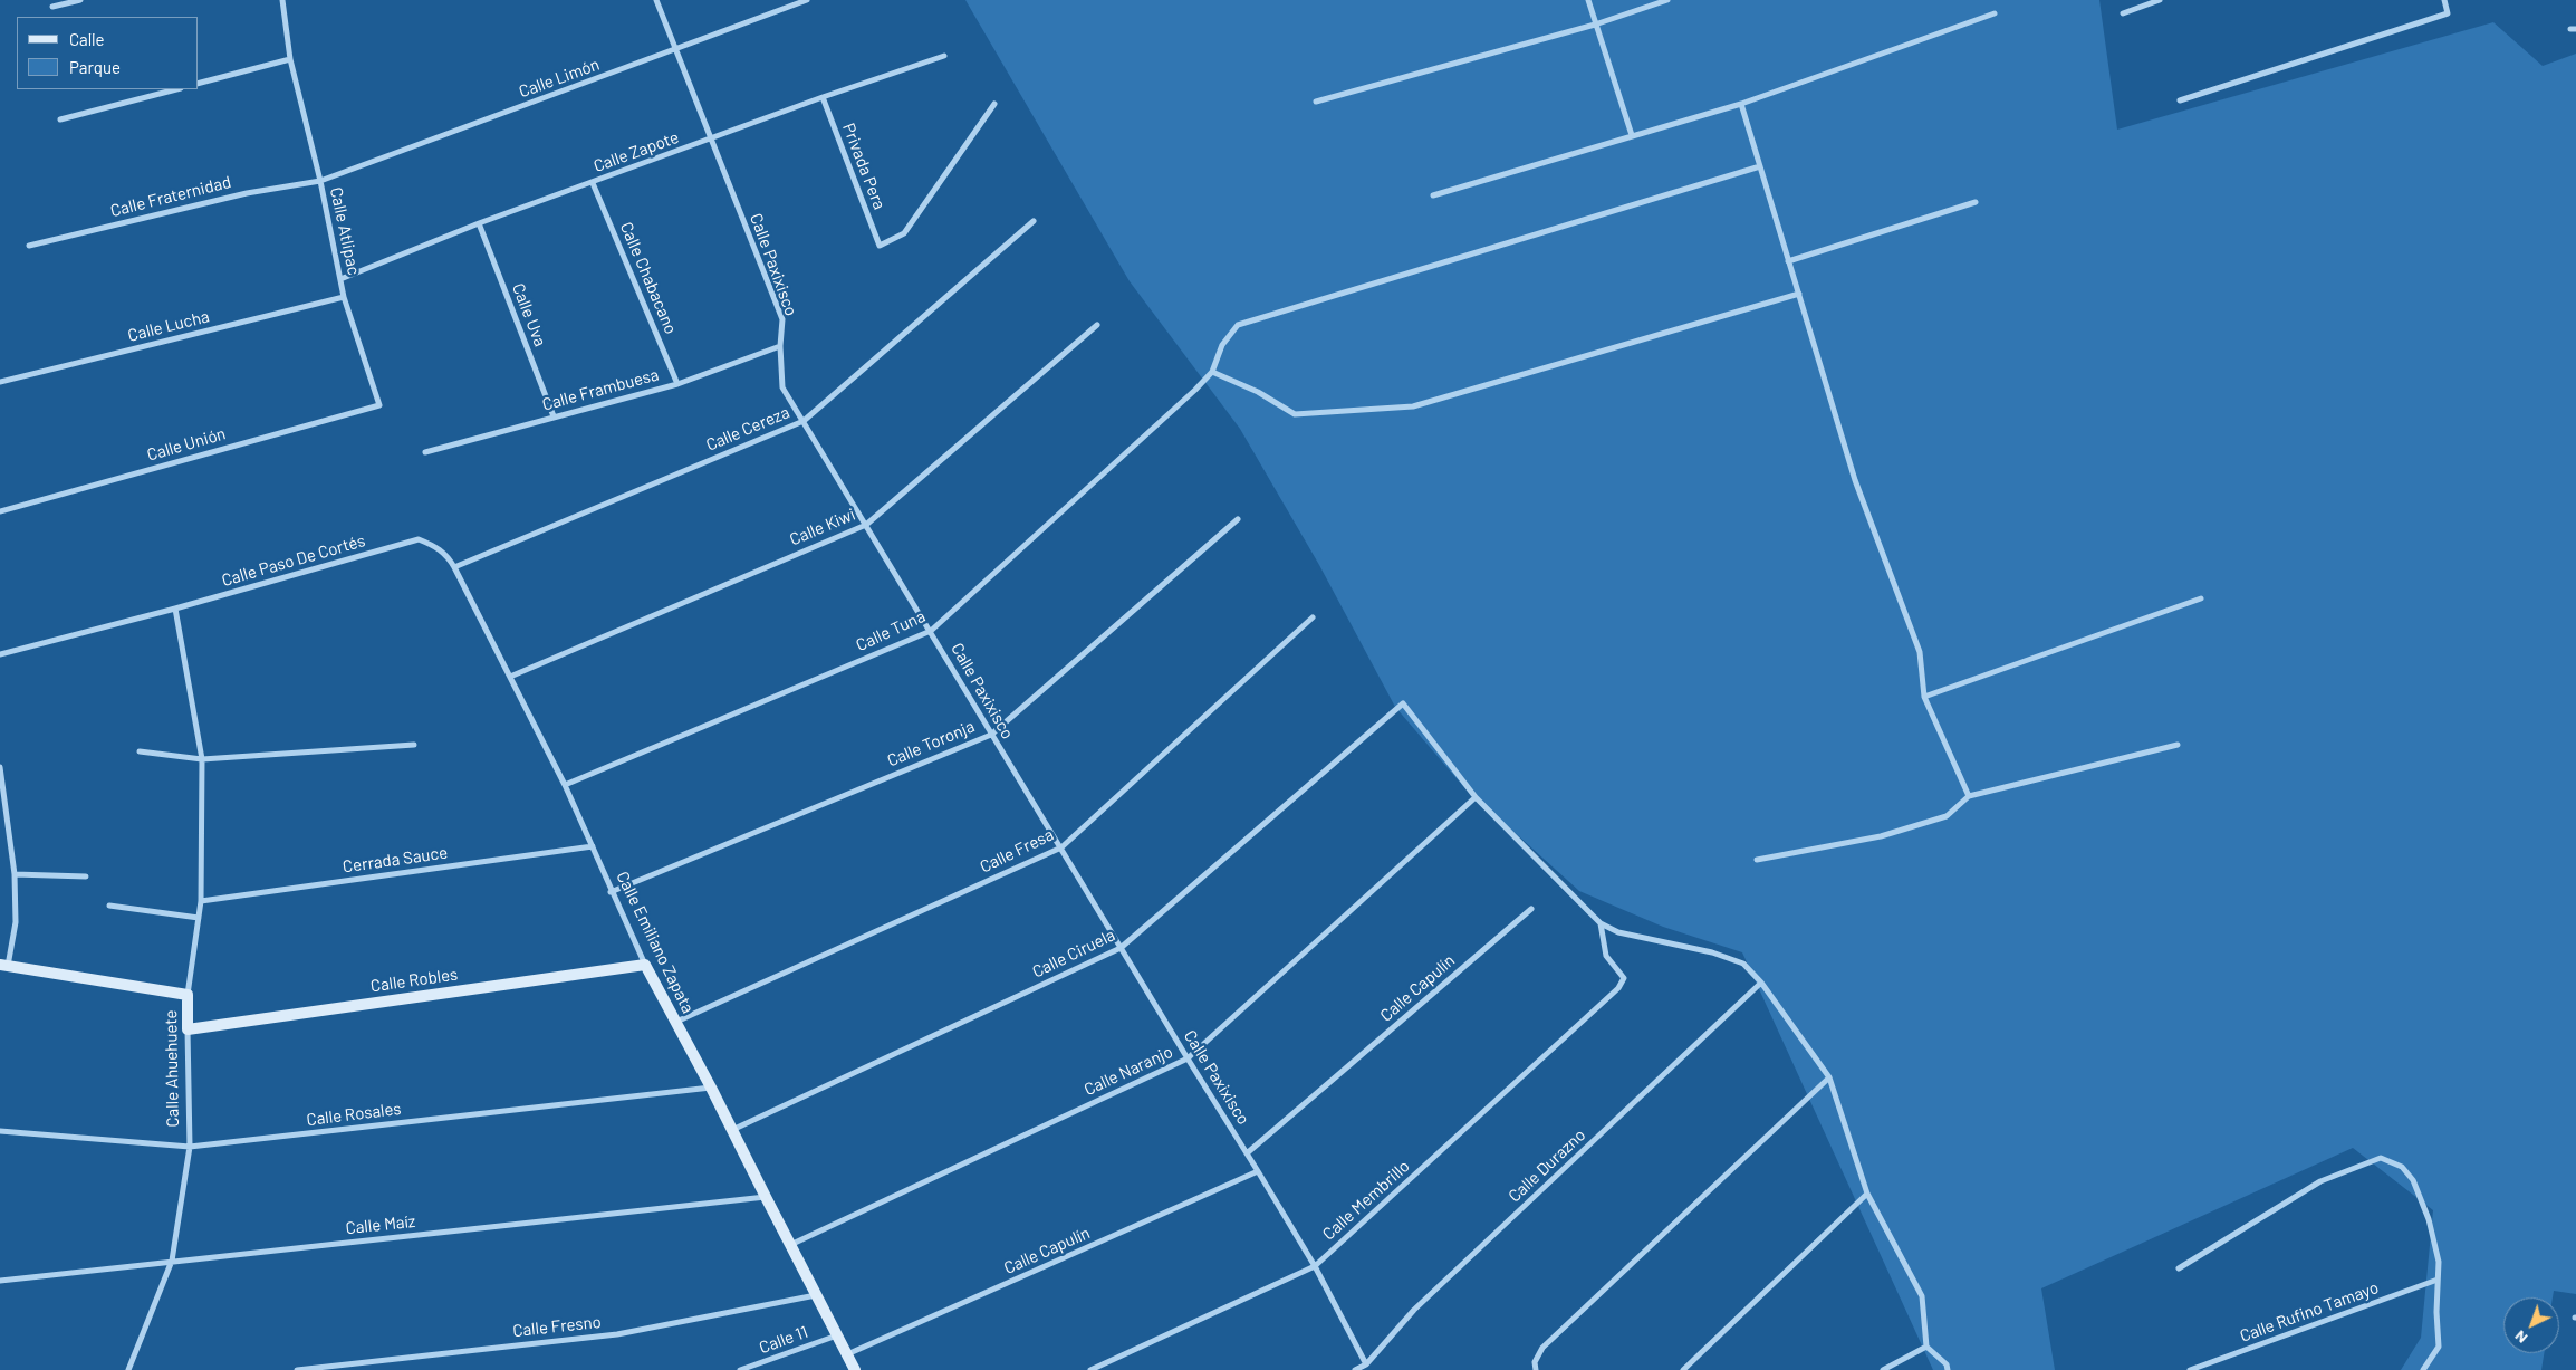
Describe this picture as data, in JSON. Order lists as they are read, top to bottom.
{
  "streets": {
    "main road": ["Calle Emiliano Zapata", "Calle Robles", "Calle Ahuehuete"],
    "street": [
      "Calle Limón",
      "Calle Zapote",
      "Privada Pera",
      "Calle Fraternidad",
      "Calle Atlipac",
      "Calle Paxixisco",
      "Calle Chabacano",
      "Calle Uva",
      "Calle Lucha",
      "Calle Frambuesa",
      "Calle Cereza",
      "Calle Unión",
      "Calle Kiwi",
      "Calle Paso De Cortés",
      "Calle Tuna",
      "Calle Toronja",
      "Calle Fresa",
      "Cerrada Sauce",
      "Calle Ciruela",
      "Calle Capulín",
      "Calle Naranjo",
      "Calle Rosales",
      "Calle Durazno",
      "Calle Membrillo",
      "Calle Maíz",
      "Calle Rufino Tamayo",
      "Calle Fresno",
      "Calle 11"
    ]
  },
  "crossings": [
    ["Calle Limón", "Calle Fraternidad"],
    ["Calle Limón", "Calle Atlipac"],
    ["Calle Limón", "Calle Paxixisco"],
    ["Calle Zapote", "Privada Pera"],
    ["Calle Zapote", "Calle Atlipac"],
    ["Calle Zapote", "Calle Paxixisco"],
    ["Calle Zapote", "Calle Chabacano"],
    ["Calle Zapote", "Calle Uva"],
    ["Calle Fraternidad", "Calle Atlipac"],
    ["Calle Atlipac", "Calle Lucha"],
    ["Calle Atlipac", "Calle Unión"],
    ["Calle Paxixisco", "Calle Frambuesa"],
    ["Calle Paxixisco", "Calle Cereza"],
    ["Calle Paxixisco", "Calle Kiwi"],
    ["Calle Paxixisco", "Calle Tuna"],
    ["Calle Paxixisco", "Calle Toronja"],
    ["Calle Paxixisco", "Calle Fresa"],
    ["Calle Paxixisco", "Calle Ciruela"],
    ["Calle Paxixisco", "Calle Capulín"],
    ["Calle Paxixisco", "Calle Naranjo"],
    ["Calle Paxixisco", "Calle Durazno"],
    ["Calle Paxixisco", "Calle Membrillo"],
    ["Calle Chabacano", "Calle Frambuesa"],
    ["Calle Uva", "Calle Frambuesa"],
    ["Calle Cereza", "Calle Emiliano Zapata"],
    ["Calle Kiwi", "Calle Emiliano Zapata"],
    ["Calle Paso De Cortés", "Calle Emiliano Zapata"],
    ["Calle Paso De Cortés", "Calle Ahuehuete"],
    ["Calle Tuna", "Calle Emiliano Zapata"],
    ["Calle Toronja", "Calle Emiliano Zapata"],
    ["Calle Fresa", "Calle Emiliano Zapata"],
    ["Cerrada Sauce", "Calle Emiliano Zapata"],
    ["Cerrada Sauce", "Calle Ahuehuete"],
    ["Calle Emiliano Zapata", "Calle Ciruela"],
    ["Calle Emiliano Zapata", "Calle Robles"],
    ["Calle Emiliano Zapata", "Calle Capulín"],
    ["Calle Emiliano Zapata", "Calle Naranjo"],
    ["Calle Emiliano Zapata", "Calle Rosales"],
    ["Calle Emiliano Zapata", "Calle Maíz"],
    ["Calle Emiliano Zapata", "Calle Fresno"],
    ["Calle Emiliano Zapata", "Calle 11"],
    ["Calle Ciruela", "Calle Naranjo"],
    ["Calle Robles", "Calle Ahuehuete"],
    ["Calle Ahuehuete", "Calle Rosales"],
    ["Calle Ahuehuete", "Calle Maíz"]
  ],
  "legend": ["Calle", "Parque"],
  "north": "bottom left"
}
